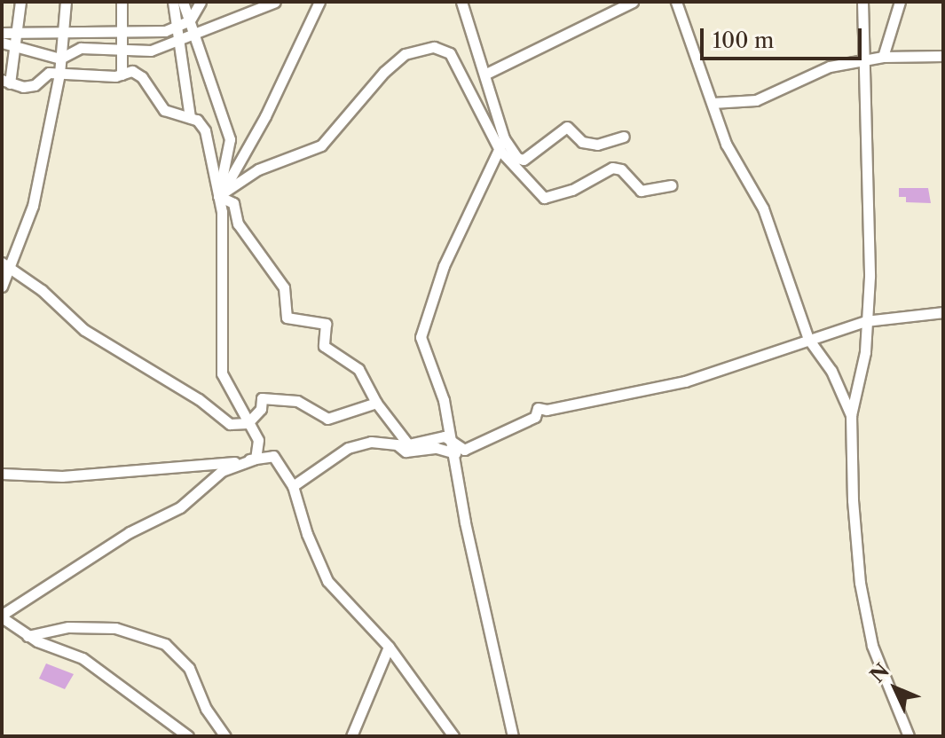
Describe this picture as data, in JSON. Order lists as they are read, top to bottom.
{
  "scale_bar": "100 m",
  "north": "top left"
}
